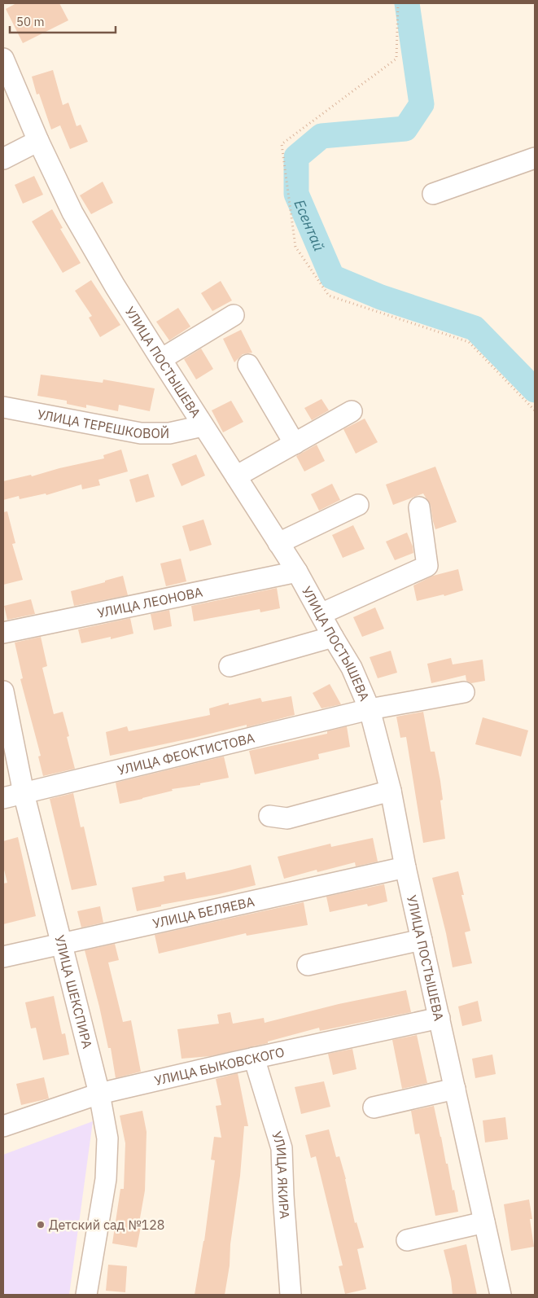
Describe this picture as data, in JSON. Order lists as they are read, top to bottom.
{
  "streets": {
    "street": [
      "УЛИЦА ПОСТЫШЕВА",
      "УЛИЦА ТЕРЕШКОВОЙ",
      "УЛИЦА ЛЕОНОВА",
      "УЛИЦА ФЕОКТИСТОВА",
      "УЛИЦА БЕЛЯЕВА",
      "УЛИЦА ШЕКСПИРА",
      "УЛИЦА БЫКОВСКОГО",
      "УЛИЦА ЯКИРА"
    ]
  },
  "crossings": [
    ["УЛИЦА ПОСТЫШЕВА", "УЛИЦА ТЕРЕШКОВОЙ"],
    ["УЛИЦА ПОСТЫШЕВА", "УЛИЦА ЛЕОНОВА"],
    ["УЛИЦА ПОСТЫШЕВА", "УЛИЦА ФЕОКТИСТОВА"],
    ["УЛИЦА ПОСТЫШЕВА", "УЛИЦА БЕЛЯЕВА"],
    ["УЛИЦА ПОСТЫШЕВА", "УЛИЦА БЫКОВСКОГО"],
    ["УЛИЦА ФЕОКТИСТОВА", "УЛИЦА ШЕКСПИРА"],
    ["УЛИЦА БЕЛЯЕВА", "УЛИЦА ШЕКСПИРА"],
    ["УЛИЦА ШЕКСПИРА", "УЛИЦА БЫКОВСКОГО"],
    ["УЛИЦА БЫКОВСКОГО", "УЛИЦА ЯКИРА"]
  ],
  "water": ["Есентай"],
  "places": ["Детский сад №128"],
  "scale_bar": "50 m"
}
